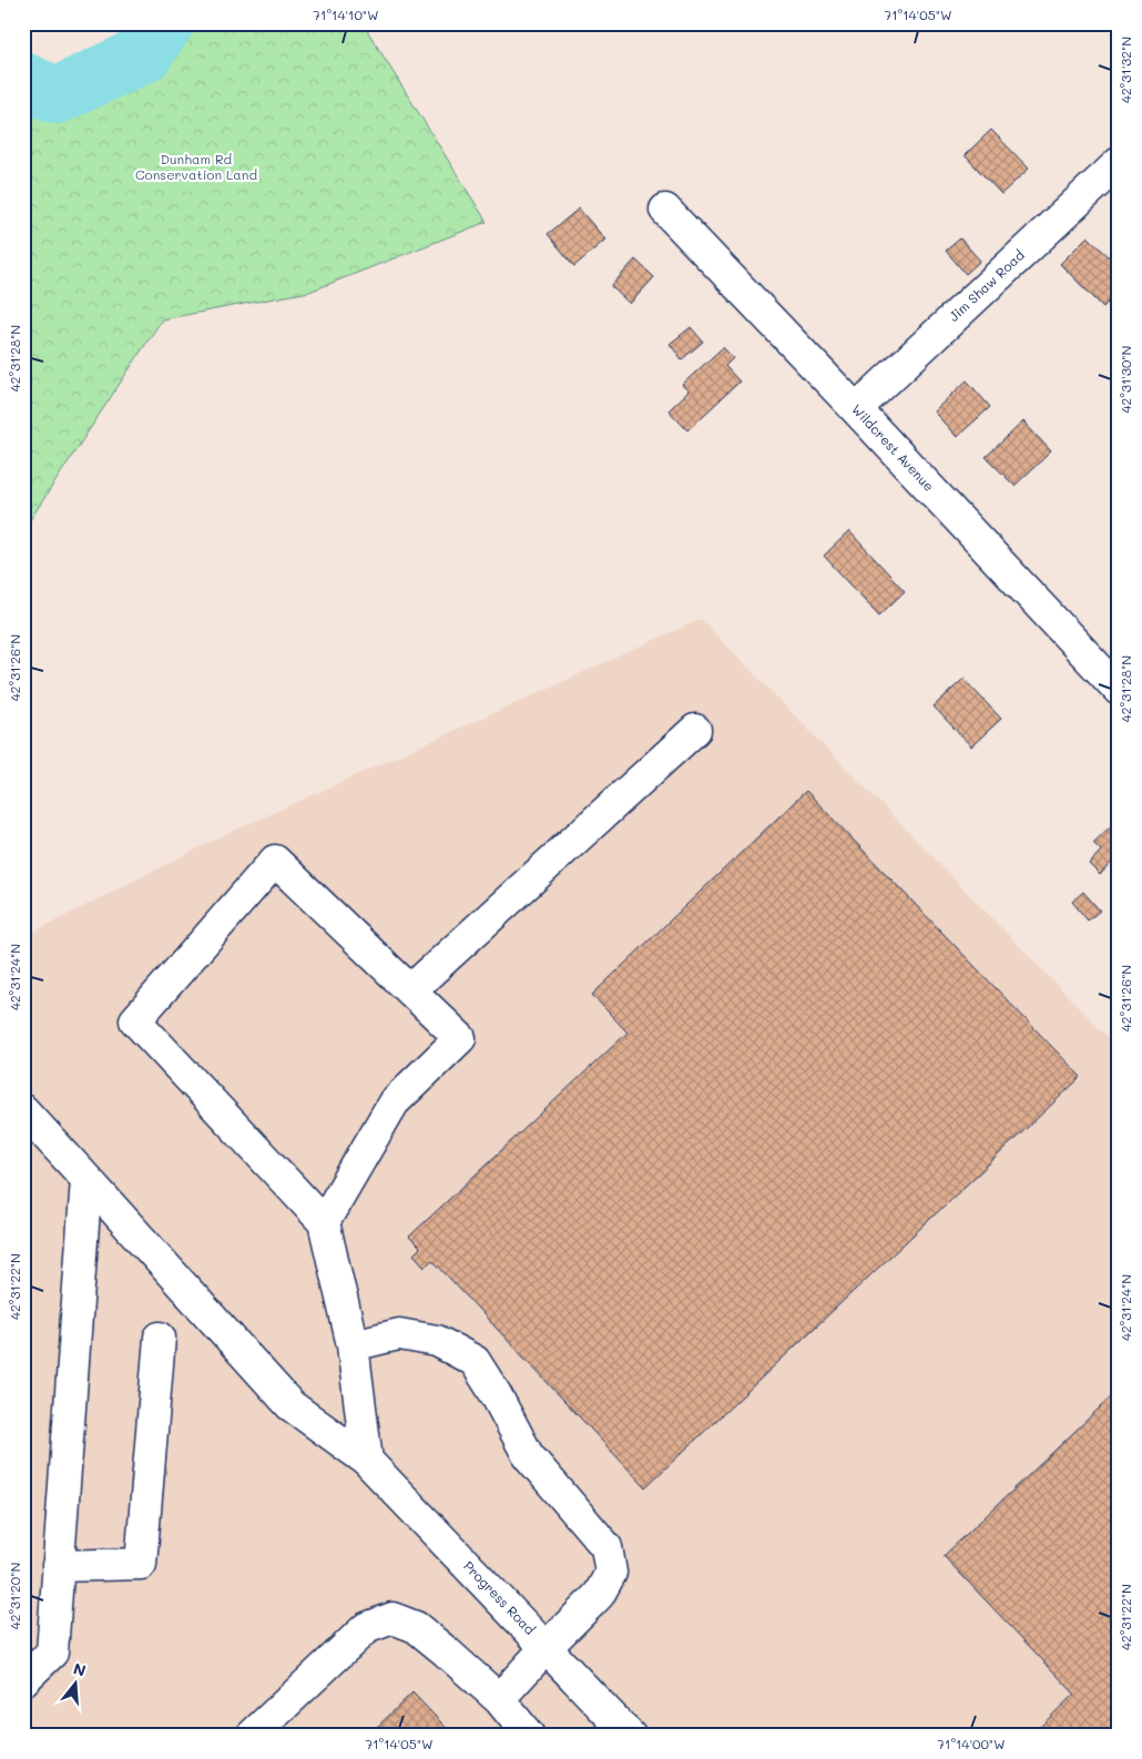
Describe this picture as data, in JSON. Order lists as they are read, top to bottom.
{
  "streets": {
    "street": ["Jim Shaw Road", "Wildcrest Avenue", "Progress Road"]
  },
  "crossings": [
    ["Jim Shaw Road", "Wildcrest Avenue"]
  ],
  "parks": ["Dunham Rd Conservation Land"],
  "north": "top",
  "coordinates": [
    "71°14'10\"W",
    "71°14'05\"W",
    "42°31'32\"N",
    "42°31'28\"N",
    "42°31'30\"N",
    "42°31'26\"N",
    "42°31'24\"N",
    "42°31'22\"N",
    "42°31'20\"N",
    "71°14'00\"W"
  ]
}
